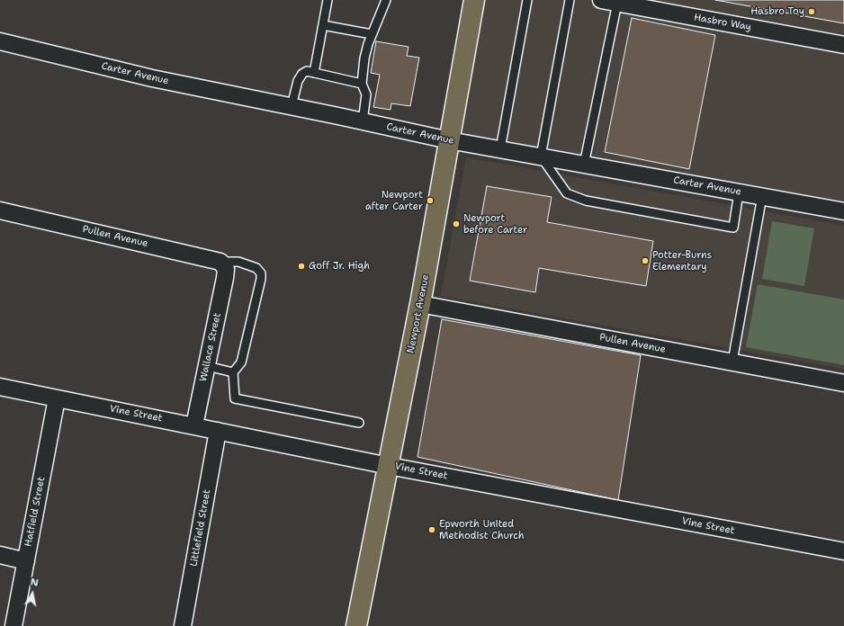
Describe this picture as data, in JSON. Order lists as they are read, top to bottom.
{
  "streets": {
    "main road": ["Newport Avenue"],
    "street": [
      "Hasbro Way",
      "Carter Avenue",
      "Pullen Avenue",
      "Wallace Street",
      "Vine Street",
      "Hatfield Street",
      "Littlefield Street"
    ]
  },
  "crossings": [
    ["Carter Avenue", "Newport Avenue"],
    ["Pullen Avenue", "Newport Avenue"],
    ["Pullen Avenue", "Wallace Street"],
    ["Newport Avenue", "Vine Street"],
    ["Wallace Street", "Vine Street"],
    ["Vine Street", "Hatfield Street"],
    ["Vine Street", "Littlefield Street"]
  ],
  "places": [
    "Hasbro Toy",
    "Newport after Carter",
    "Newport before Carter",
    "Potter-Burns Elementary",
    "Goff Jr. High",
    "Epworth United Methodist Church"
  ],
  "north": "top"
}
